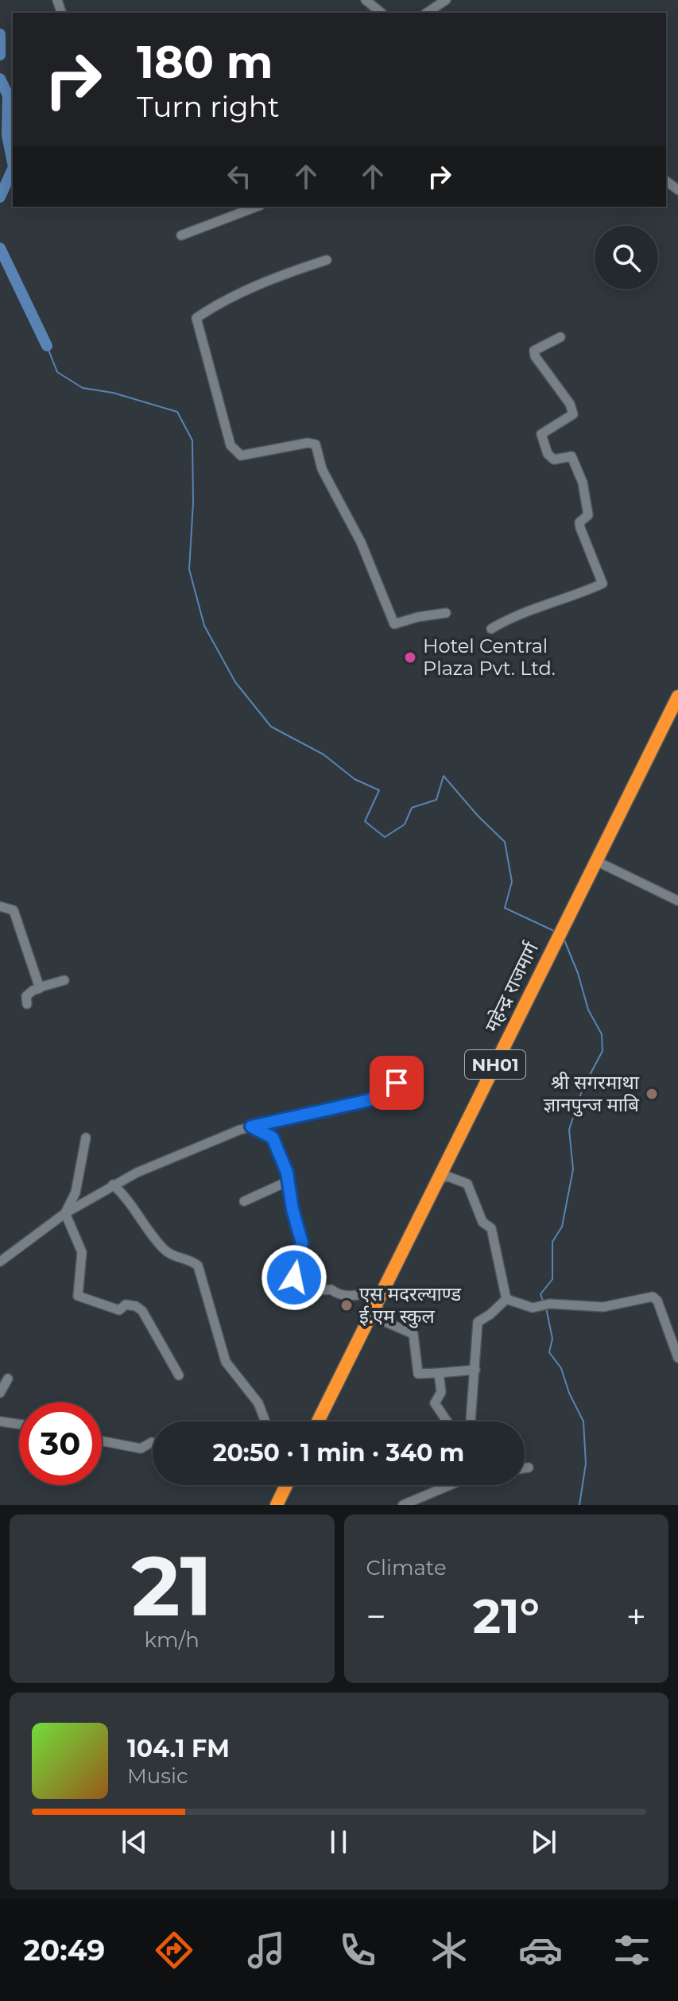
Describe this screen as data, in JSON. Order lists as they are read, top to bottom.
{
  "streets": {
    "highway": ["महेन्द्र राजमार्ग", "NH01"]
  },
  "places": ["Hotel Central Plaza Pvt. Ltd.", "श्री सगरमाथा ज्ञानपुन्ज माबि", "एस मदरल्याण्ड ई.एम स्कुल"],
  "page": {
    "turn": ["180 m", "Turn right"],
    "limit": "30",
    "trip": "20:50 · 1 min · 340 m",
    "tile": [
      ["21", "km/h"],
      "Climate"
    ],
    "heat": ["−", "21°", "+"],
    "song": ["104.1 FM", "Music"],
    "tabs": "20:49"
  }
}
